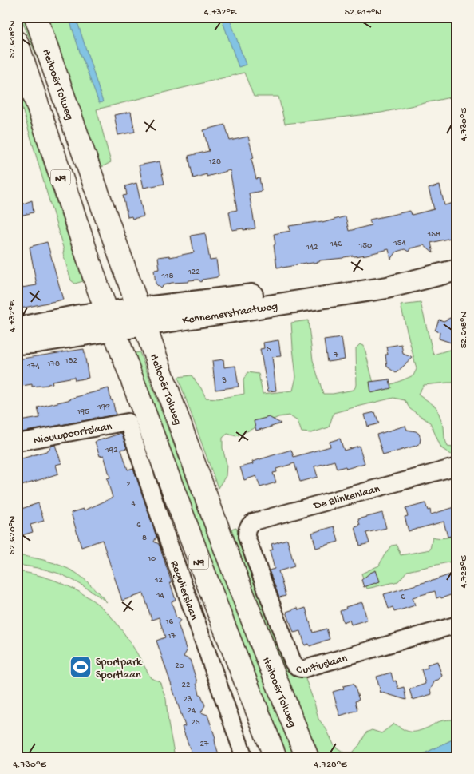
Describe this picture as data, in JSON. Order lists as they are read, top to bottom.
{
  "streets": {
    "highway": ["Heilooër Tolweg", "N9"],
    "main road": ["Kennemerstraatweg"],
    "street": [
      "Nieuwpoortslaan",
      "De Blinkenlaan",
      "Regulierslaan",
      "Curtiuslaan"
    ]
  },
  "crossings": [
    ["Heilooër Tolweg", "Kennemerstraatweg"],
    ["N9", "Kennemerstraatweg"],
    ["Nieuwpoortslaan", "Regulierslaan"],
    ["De Blinkenlaan", "Curtiuslaan"]
  ],
  "places": {
    "sports": ["Sportpark Sportlaan"]
  },
  "house_numbers": [
    "128",
    "158",
    "154",
    "146",
    "150",
    "142",
    "122",
    "118",
    "5",
    "7",
    "182",
    "178",
    "174",
    "3",
    "199",
    "195",
    "192",
    "2",
    "4",
    "6",
    "8",
    "10",
    "12",
    "14",
    "6",
    "16",
    "17",
    "20",
    "22",
    "23",
    "24",
    "25",
    "27"
  ],
  "coordinates": [
    "4.732°E",
    "52.617°N",
    "52.618°N",
    "4.730°E",
    "52.620°N",
    "4.728°E"
  ]
}
